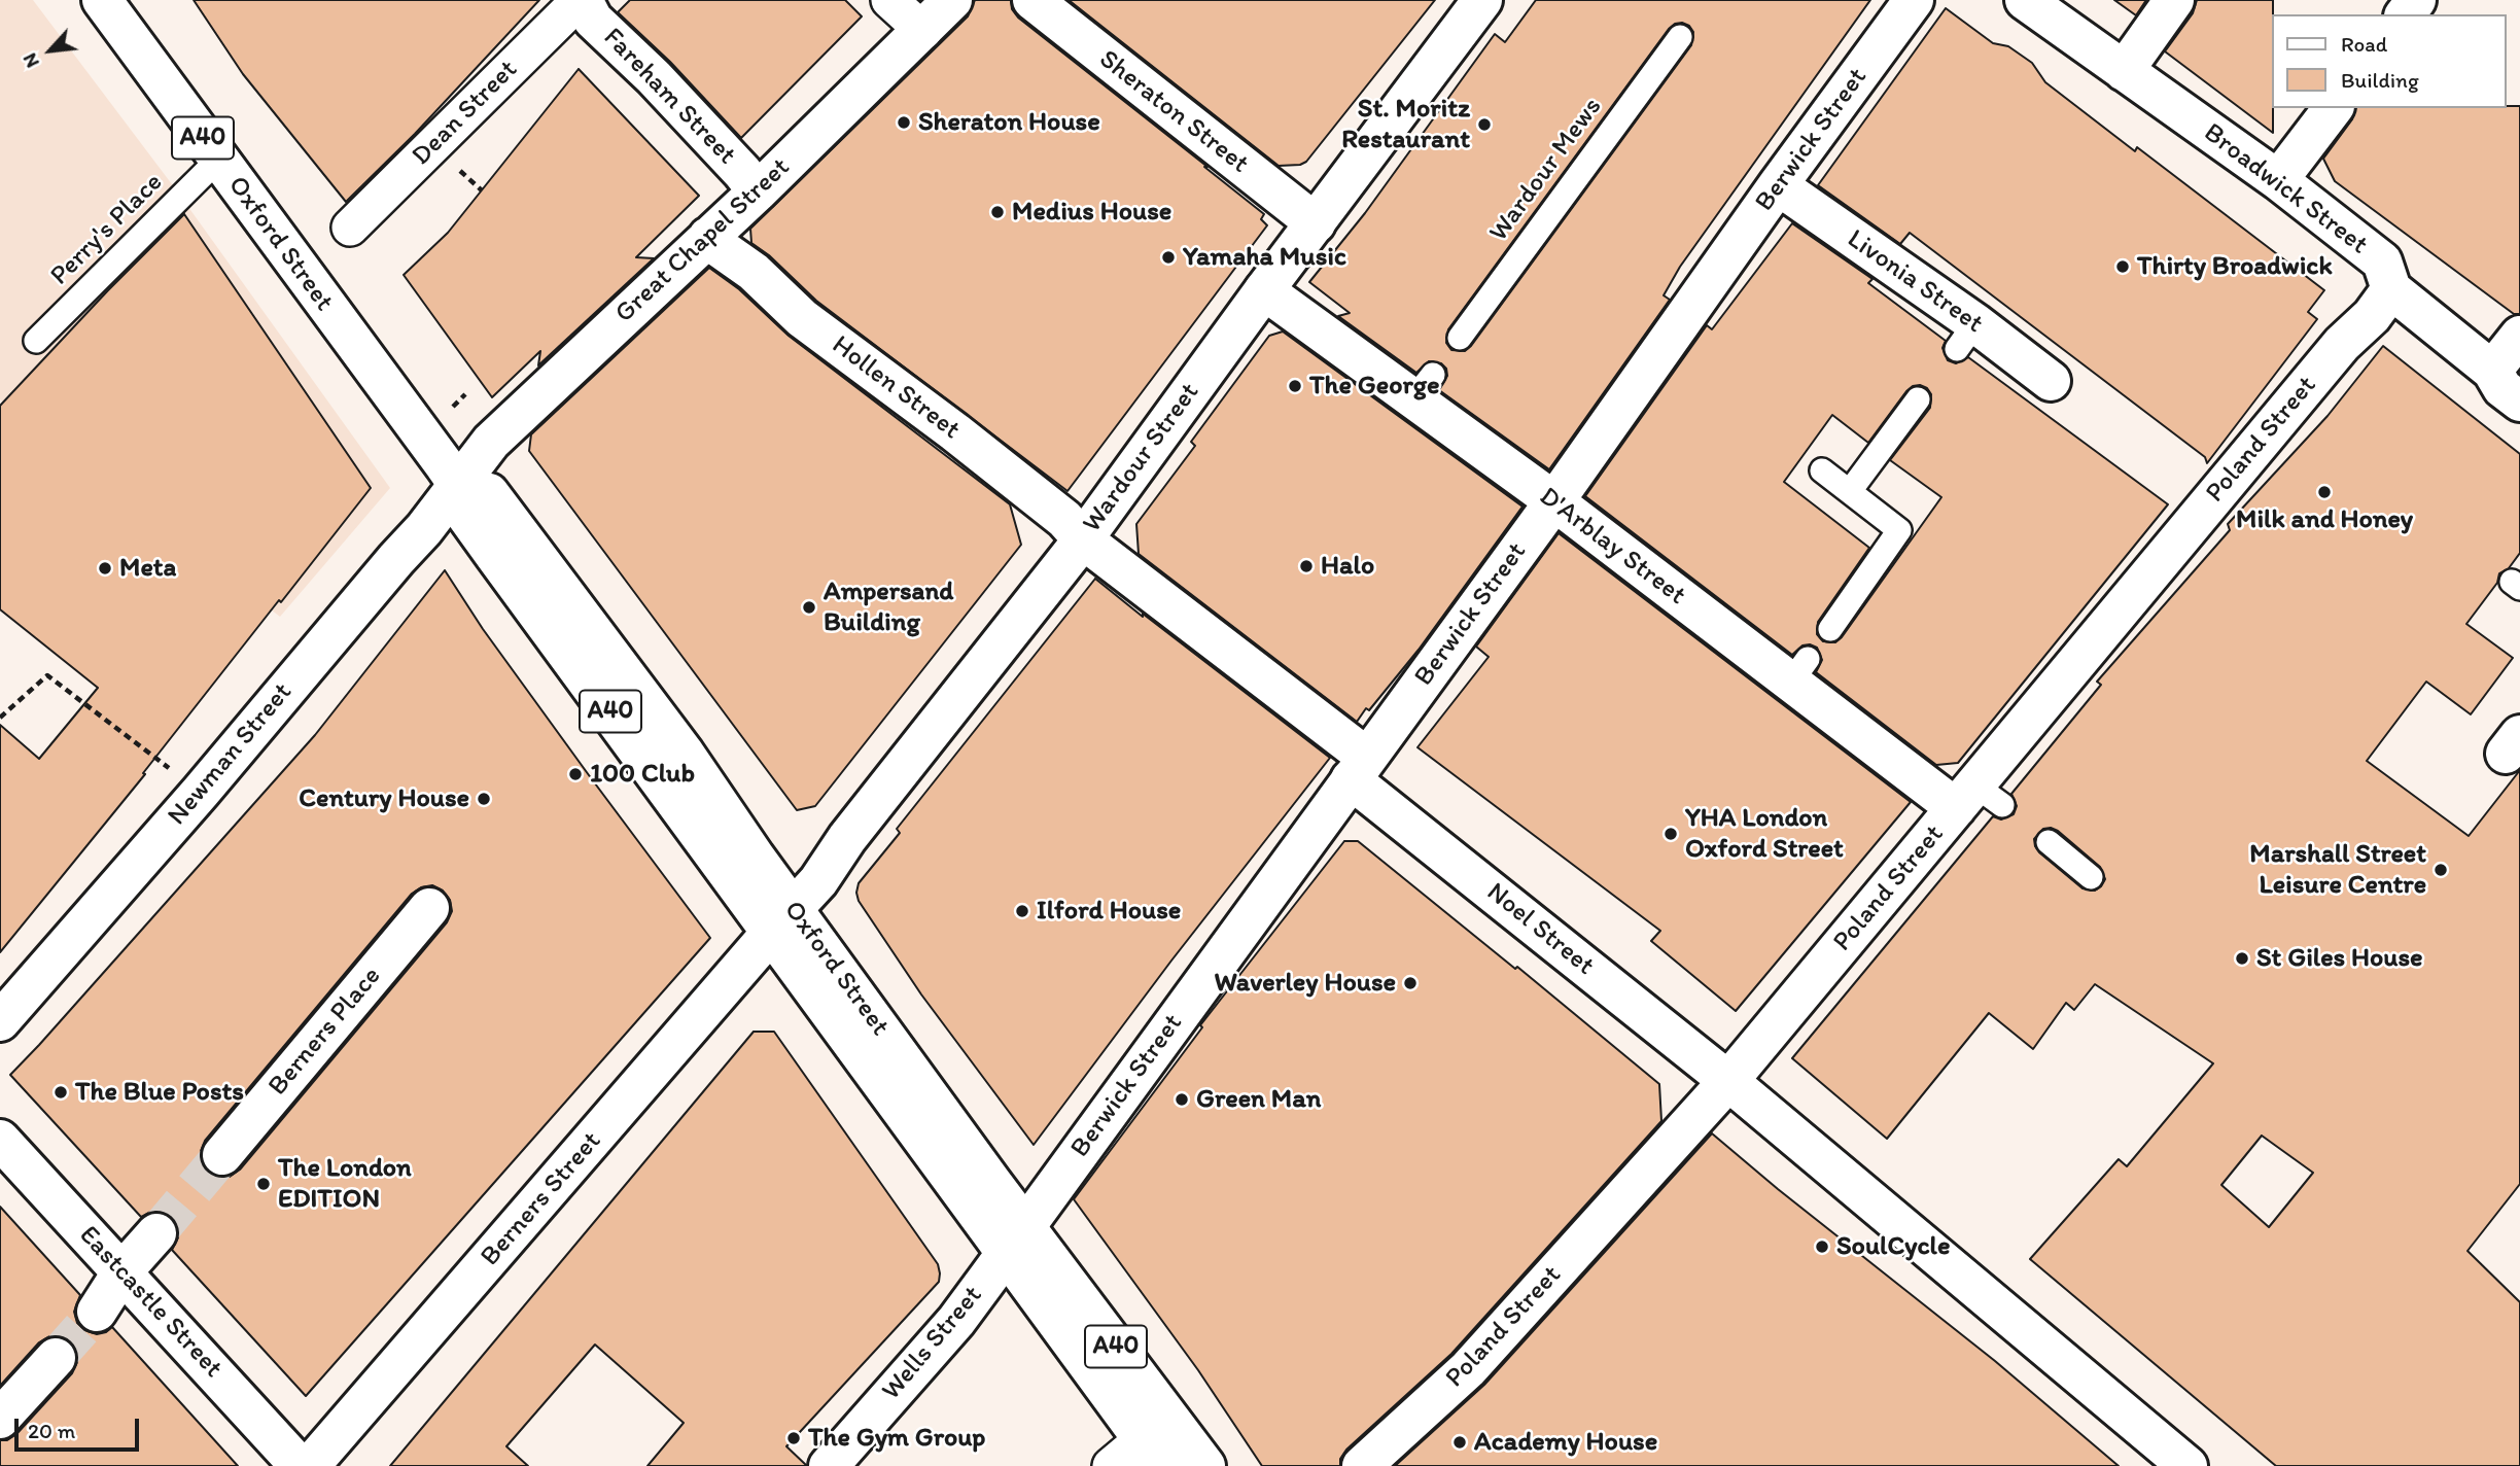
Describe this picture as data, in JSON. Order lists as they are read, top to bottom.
{
  "streets": {
    "street": [
      "Fareham Street",
      "Sheraton Street",
      "Dean Street",
      "A40",
      "Berwick Street",
      "Broadwick Street",
      "Great Chapel Street",
      "Oxford Street",
      "Livonia Street",
      "Hollen Street",
      "Poland Street",
      "Wardour Street",
      "D'Arblay Street",
      "Newman Street",
      "Noel Street",
      "Berners Place",
      "Berners Street",
      "Eastcastle Street",
      "Wells Street"
    ],
    "lane": ["Wardour Mews", "Perry's Place"]
  },
  "crossings": [
    ["Fareham Street", "Dean Street"],
    ["Fareham Street", "Great Chapel Street"],
    ["Sheraton Street", "Wardour Street"],
    ["Berwick Street", "Oxford Street"],
    ["Berwick Street", "Livonia Street"],
    ["Berwick Street", "D'Arblay Street"],
    ["Berwick Street", "Noel Street"],
    ["Berwick Street", "Wells Street"],
    ["Broadwick Street", "Poland Street"],
    ["Perry's Place", "Oxford Street"],
    ["Great Chapel Street", "Oxford Street"],
    ["Great Chapel Street", "Hollen Street"],
    ["Great Chapel Street", "Newman Street"],
    ["Oxford Street", "Wardour Street"],
    ["Oxford Street", "Newman Street"],
    ["Oxford Street", "Berners Street"],
    ["Oxford Street", "Wells Street"],
    ["Hollen Street", "Wardour Street"],
    ["Hollen Street", "Noel Street"],
    ["Poland Street", "D'Arblay Street"],
    ["Poland Street", "Noel Street"],
    ["Wardour Street", "D'Arblay Street"],
    ["Wardour Street", "Noel Street"],
    ["Wardour Street", "Berners Street"]
  ],
  "places": [
    "Sheraton House",
    "St. Moritz Restaurant",
    "Medius House",
    "Yamaha Music",
    "Thirty Broadwick",
    "The George",
    "Milk and Honey",
    "Halo",
    "Meta",
    "Ampersand Building",
    "100 Club",
    "Century House",
    "YHA London Oxford Street",
    "Marshall Street Leisure Centre",
    "Ilford House",
    "St Giles House",
    "Waverley House",
    "The Blue Posts",
    "Green Man",
    "The London EDITION",
    "SoulCycle",
    "The Gym Group",
    "Academy House"
  ],
  "legend": ["Road", "Building"],
  "scale_bar": "20 m",
  "north": "bottom left"
}
